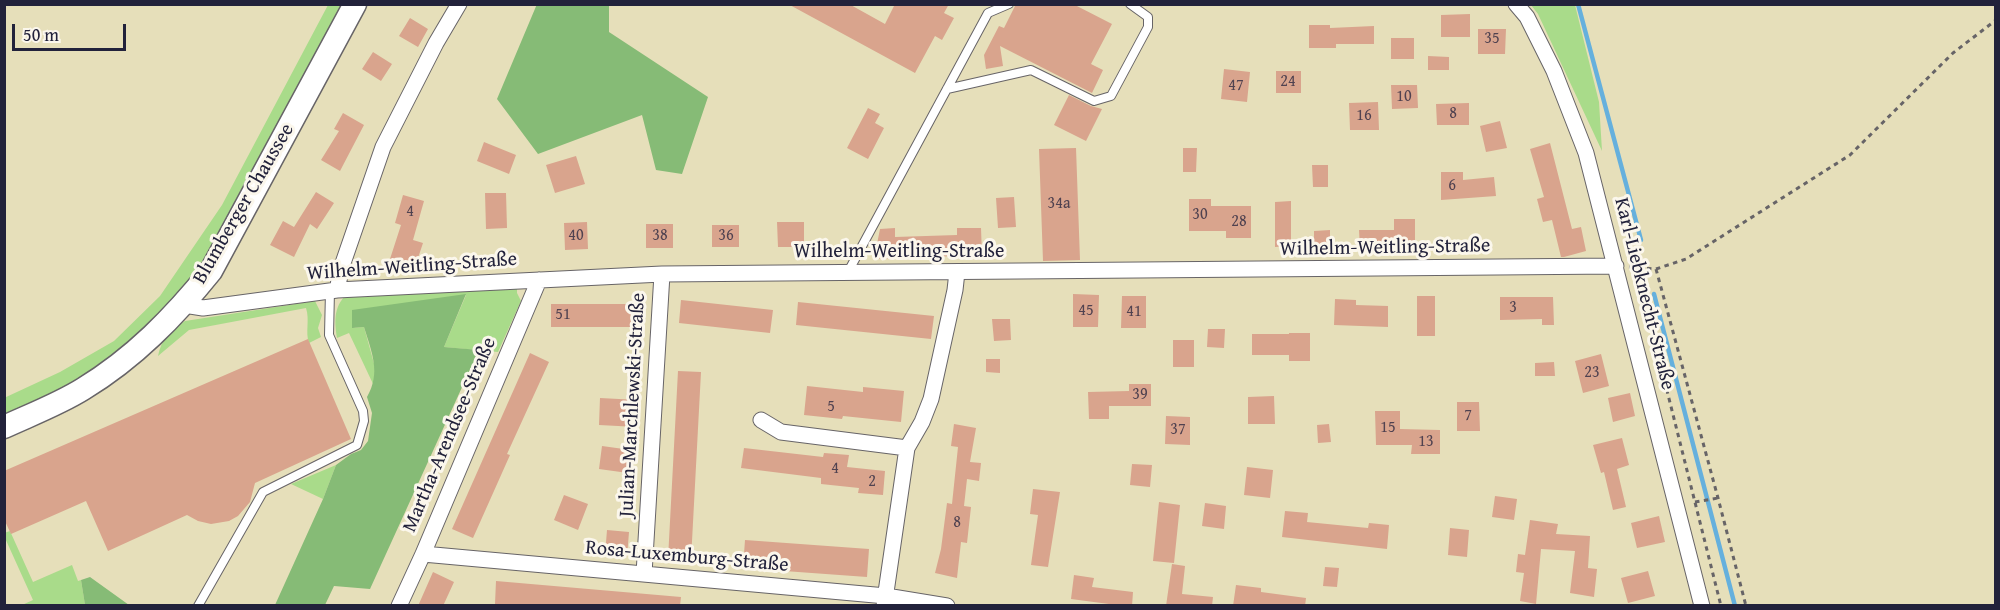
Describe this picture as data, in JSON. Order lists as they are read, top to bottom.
{
  "streets": {
    "main road": ["Blumberger Chaussee"],
    "street": [
      "Wilhelm-Weitling-Straße",
      "Karl-Liebknecht-Straße",
      "Julian-Marchlewski-Straße",
      "Martha-Arendsee-Straße",
      "Rosa-Luxemburg-Straße"
    ]
  },
  "crossings": [
    ["Blumberger Chaussee", "Wilhelm-Weitling-Straße"],
    ["Wilhelm-Weitling-Straße", "Karl-Liebknecht-Straße"],
    ["Wilhelm-Weitling-Straße", "Julian-Marchlewski-Straße"],
    ["Wilhelm-Weitling-Straße", "Martha-Arendsee-Straße"],
    ["Julian-Marchlewski-Straße", "Rosa-Luxemburg-Straße"],
    ["Martha-Arendsee-Straße", "Rosa-Luxemburg-Straße"]
  ],
  "house_numbers": [
    "35",
    "24",
    "47",
    "10",
    "8",
    "16",
    "6",
    "34a",
    "4",
    "30",
    "28",
    "40",
    "38",
    "36",
    "3",
    "45",
    "41",
    "51",
    "23",
    "39",
    "5",
    "7",
    "15",
    "37",
    "13",
    "4",
    "2",
    "8"
  ],
  "scale_bar": "50 m"
}
